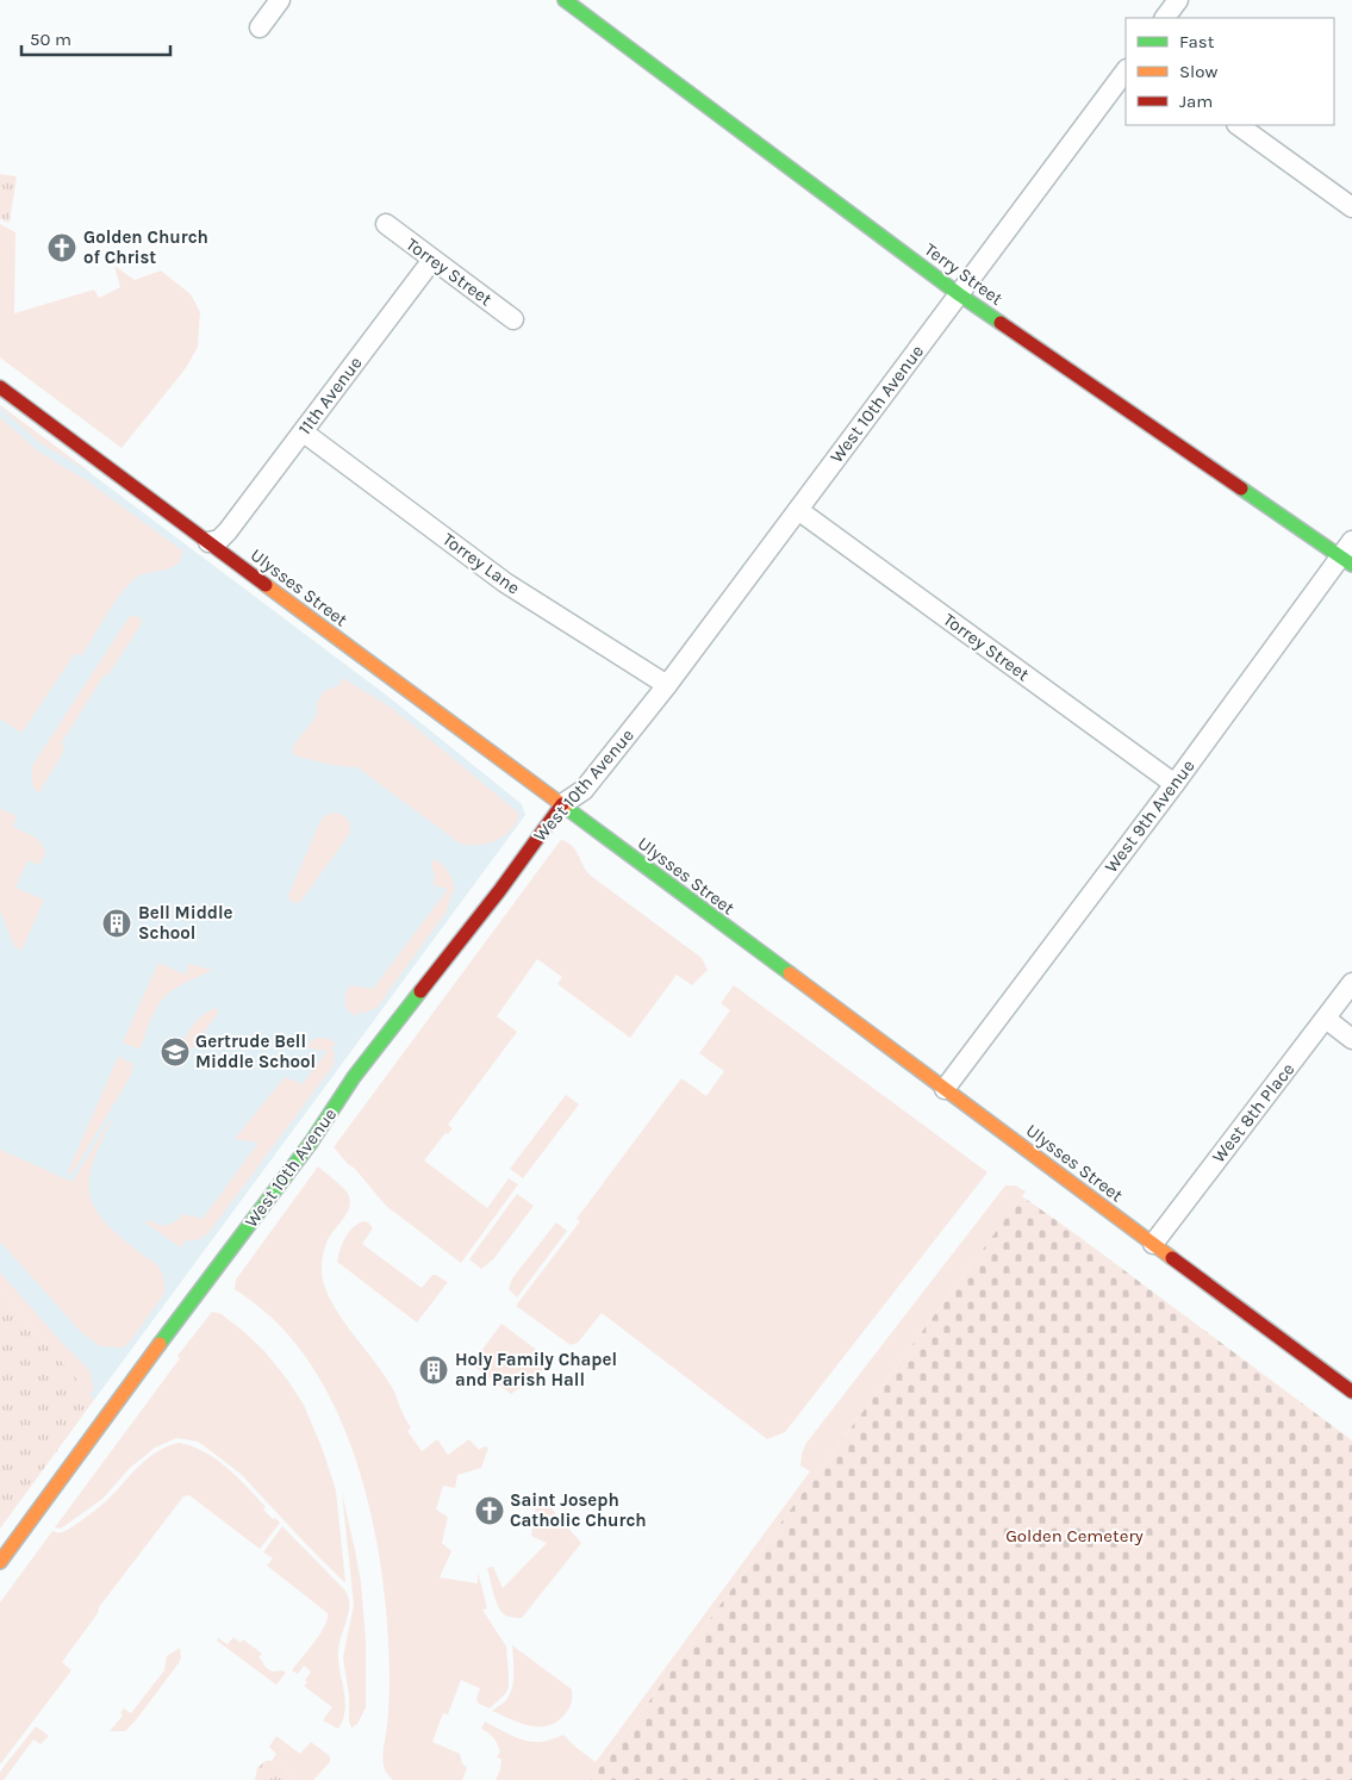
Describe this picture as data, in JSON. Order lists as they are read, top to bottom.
{
  "streets": {
    "street": [
      "Torrey Street",
      "Terry Street",
      "11th Avenue",
      "West 10th Avenue",
      "Torrey Lane",
      "Ulysses Street",
      "West 9th Avenue",
      "West 8th Place"
    ]
  },
  "crossings": [
    ["Torrey Street", "11th Avenue"],
    ["Torrey Street", "West 10th Avenue"],
    ["Torrey Street", "West 9th Avenue"],
    ["Terry Street", "West 10th Avenue"],
    ["Terry Street", "West 9th Avenue"],
    ["11th Avenue", "Torrey Lane"],
    ["11th Avenue", "Ulysses Street"],
    ["West 10th Avenue", "Torrey Lane"],
    ["West 10th Avenue", "Ulysses Street"],
    ["Ulysses Street", "West 9th Avenue"],
    ["Ulysses Street", "West 8th Place"]
  ],
  "parks": ["Golden Cemetery"],
  "places": {
    "church": ["Golden Church of Christ", "Saint Joseph Catholic Church"],
    "building": ["Bell Middle School", "Holy Family Chapel and Parish Hall"],
    "school or university": ["Gertrude Bell Middle School"]
  },
  "legend": ["Fast", "Slow", "Jam"],
  "scale_bar": "50 m"
}
